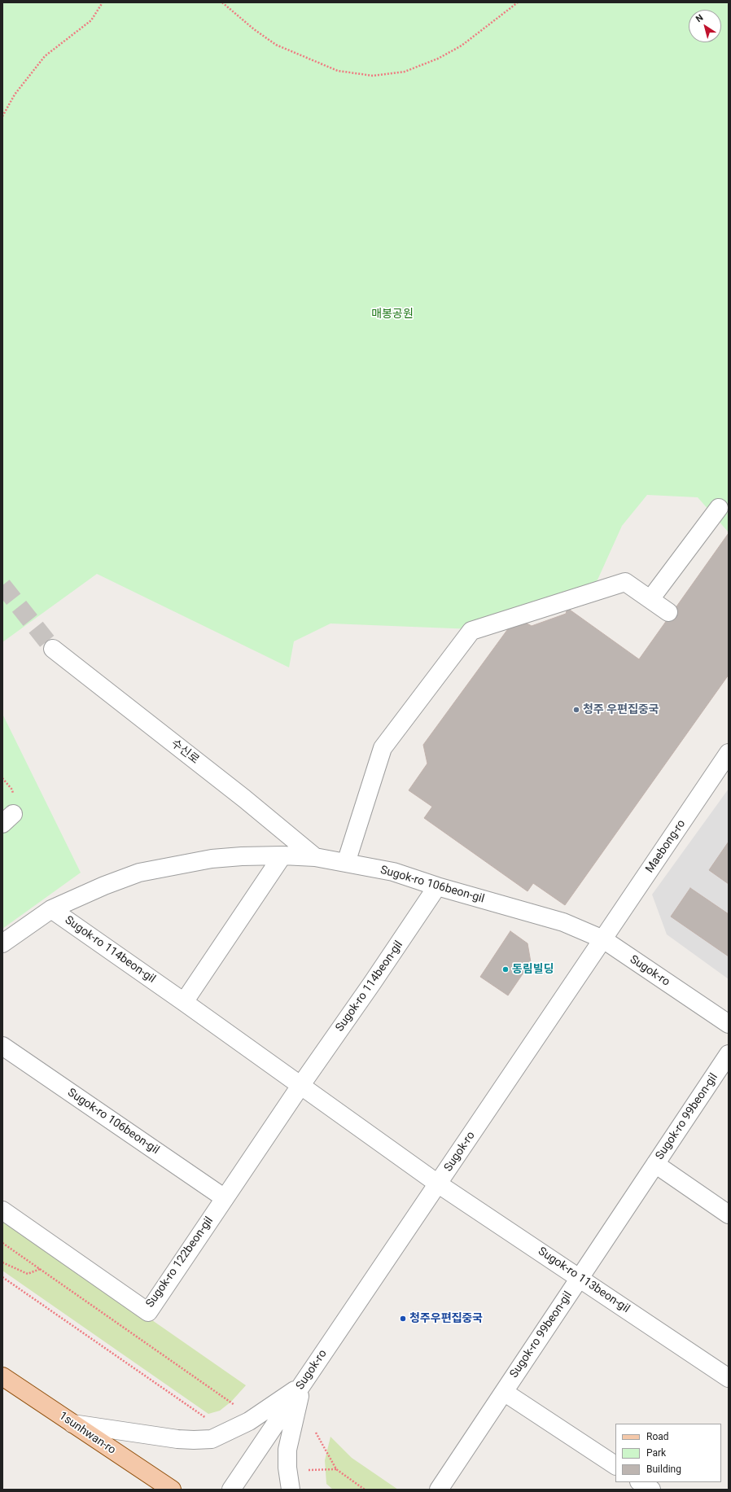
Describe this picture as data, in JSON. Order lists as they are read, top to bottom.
{
  "streets": {
    "main road": ["1sunhwan-ro"],
    "street": [
      "수신로",
      "Maebong-ro",
      "Sugok-ro 106beon-gil",
      "Sugok-ro 114beon-gil",
      "Sugok-ro",
      "Sugok-ro 99beon-gil",
      "Sugok-ro 122beon-gil",
      "Sugok-ro 113beon-gil"
    ]
  },
  "crossings": [
    ["수신로", "Sugok-ro 106beon-gil"],
    ["Maebong-ro", "Sugok-ro 106beon-gil"],
    ["Maebong-ro", "Sugok-ro"],
    ["Sugok-ro 106beon-gil", "Sugok-ro 114beon-gil"],
    ["Sugok-ro 106beon-gil", "Sugok-ro"],
    ["Sugok-ro 106beon-gil", "Sugok-ro 122beon-gil"],
    ["Sugok-ro 114beon-gil", "Sugok-ro"],
    ["Sugok-ro 114beon-gil", "Sugok-ro 122beon-gil"],
    ["Sugok-ro 114beon-gil", "Sugok-ro 113beon-gil"],
    ["Sugok-ro", "Sugok-ro 113beon-gil"],
    ["Sugok-ro 99beon-gil", "Sugok-ro 113beon-gil"]
  ],
  "parks": ["매봉공원"],
  "places": ["청주 우편집중국", "동림빌딩", "청주우편집중국"],
  "legend": ["Road", "Park", "Building"],
  "north": "top left"
}
